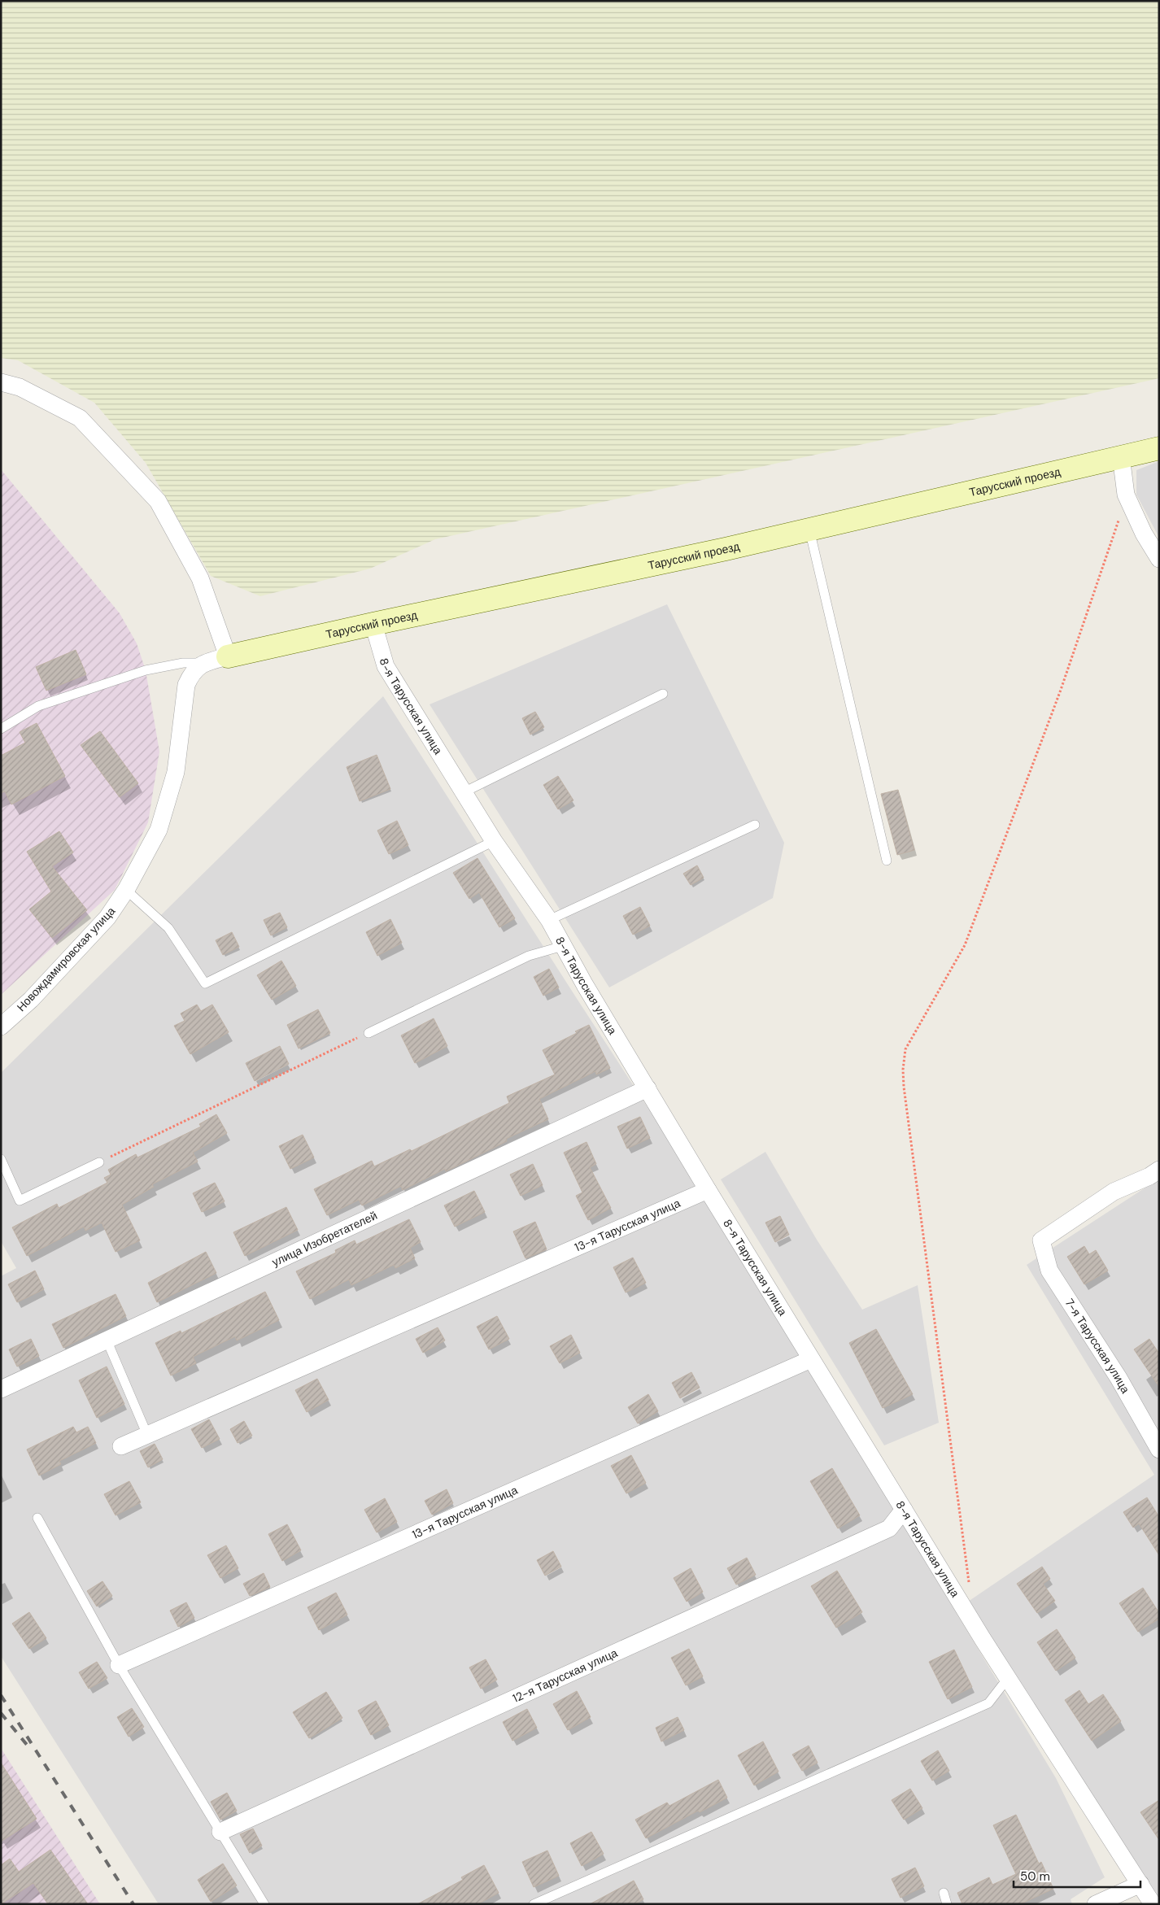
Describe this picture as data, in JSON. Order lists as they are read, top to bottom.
{
  "streets": {
    "street": [
      "Тарусский проезд",
      "8-я Тарусская улица",
      "Новождамировская улица",
      "13-я Тарусская улица",
      "улица Изобретателей",
      "7-я Тарусская улица",
      "12-я Тарусская улица"
    ]
  },
  "crossings": [
    ["Тарусский проезд", "8-я Тарусская улица"],
    ["Тарусский проезд", "Новождамировская улица"],
    ["8-я Тарусская улица", "13-я Тарусская улица"],
    ["8-я Тарусская улица", "улица Изобретателей"],
    ["8-я Тарусская улица", "12-я Тарусская улица"]
  ],
  "scale_bar": "50 m"
}
